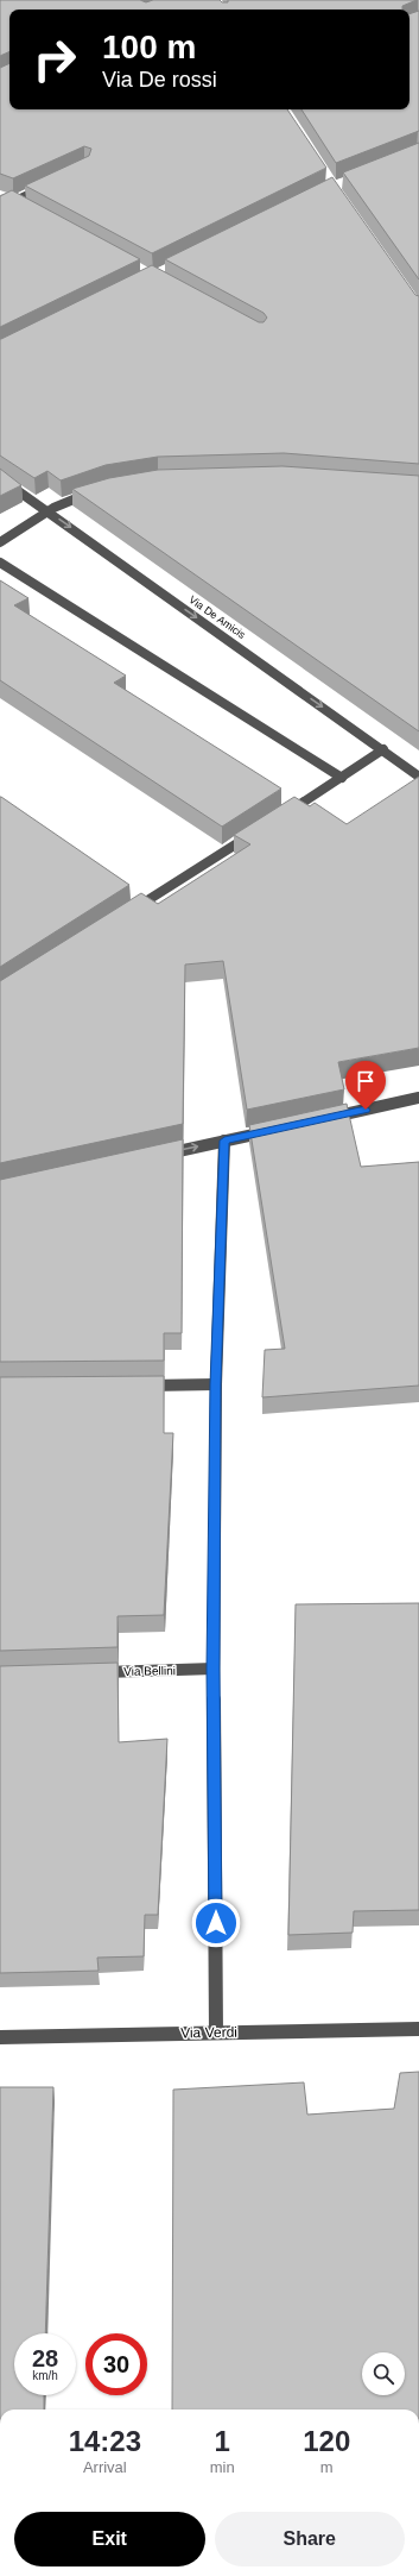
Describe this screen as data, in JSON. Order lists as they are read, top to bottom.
{
  "streets": {
    "street": ["Via De Amicis", "Via Bellini", "Via Verdi"]
  },
  "page": {
    "turn": ["100 m", "Via De rossi"],
    "speed": "28 km/h",
    "limit": "30",
    "eta": [
      "14:23",
      "Arrival",
      "1",
      "min",
      "120",
      "m"
    ],
    "buttons": ["Exit", "Share"]
  }
}
